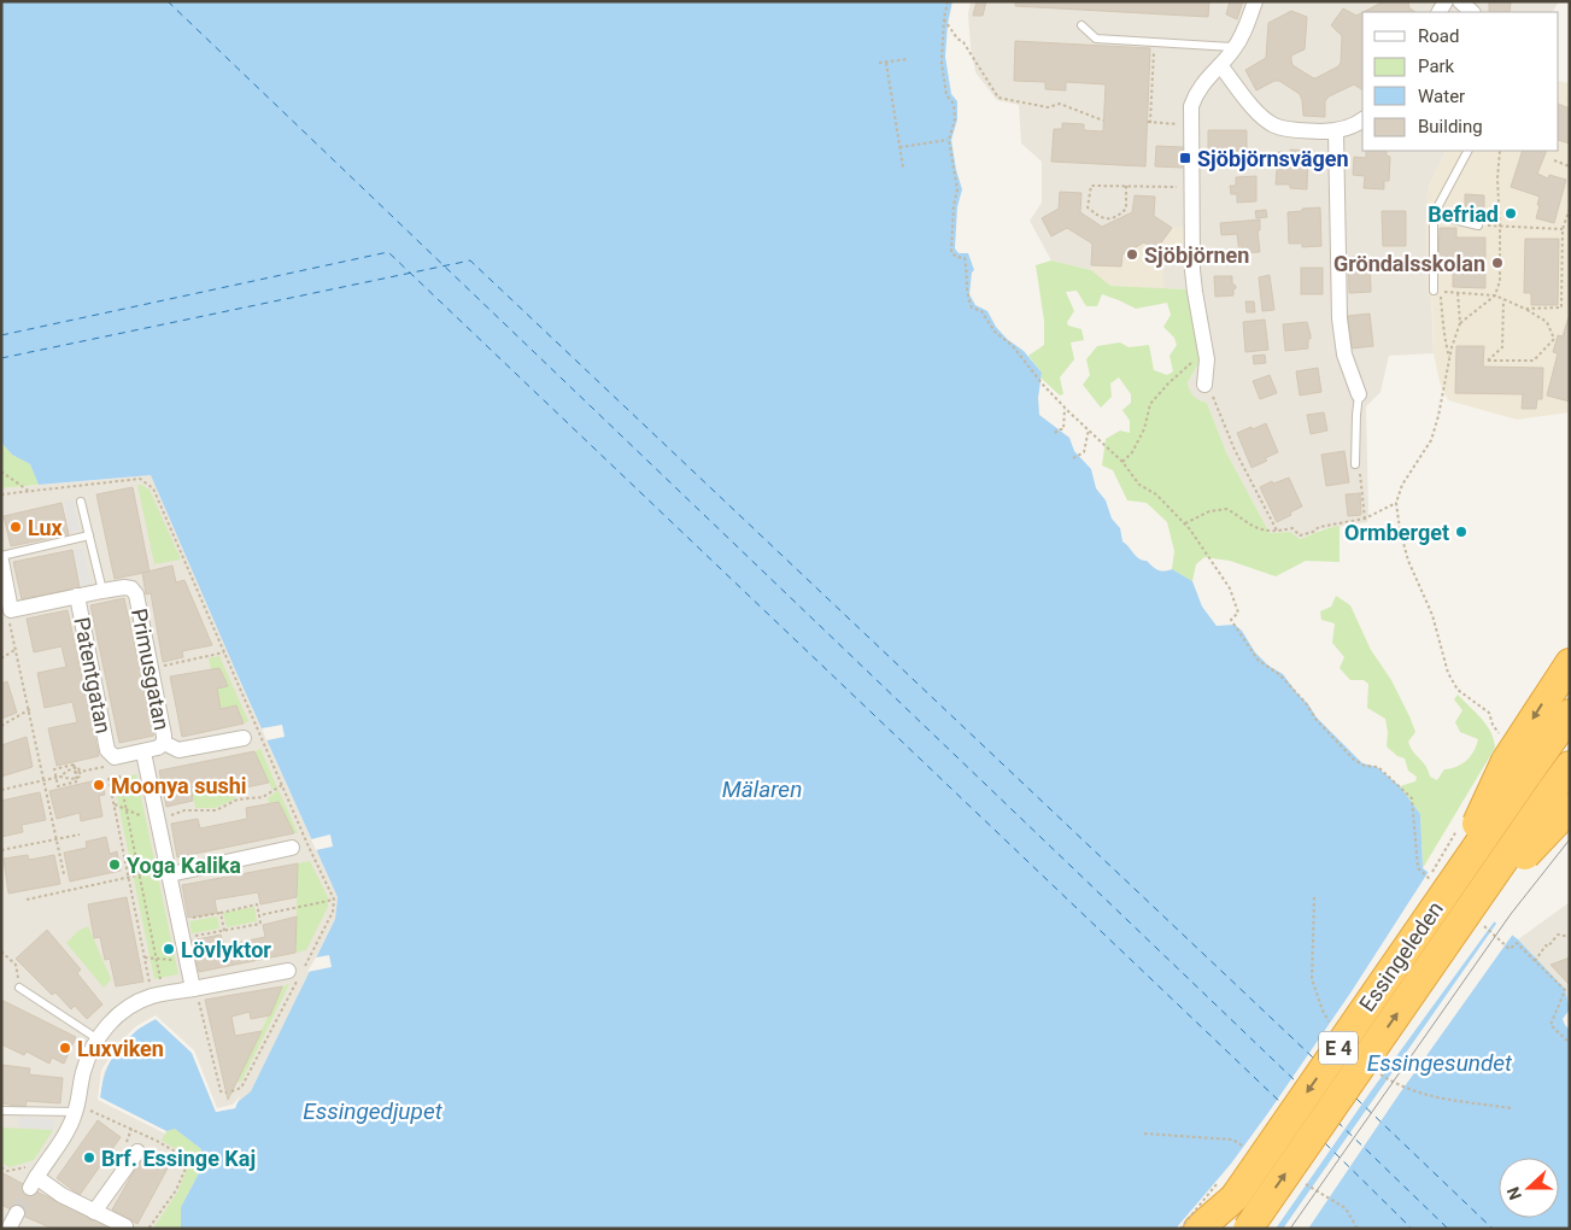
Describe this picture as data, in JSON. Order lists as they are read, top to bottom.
{
  "streets": {
    "highway": ["Essingeleden", "E 4"],
    "street": ["Primusgatan", "Patentgatan"]
  },
  "crossings": [
    ["Primusgatan", "Patentgatan"]
  ],
  "water": ["Mälaren", "Essingesundet", "Essingedjupet"],
  "places": {
    "transit": ["Sjöbjörnsvägen"],
    "other": [
      "Befriad",
      "Sjöbjörnen",
      "Gröndalsskolan",
      "Lux",
      "Ormberget",
      "Moonya sushi",
      "Yoga Kalika",
      "Lövlyktor",
      "Luxviken",
      "Brf. Essinge Kaj"
    ]
  },
  "legend": [
    "Road",
    "Park",
    "Water",
    "Building"
  ],
  "north": "left"
}
